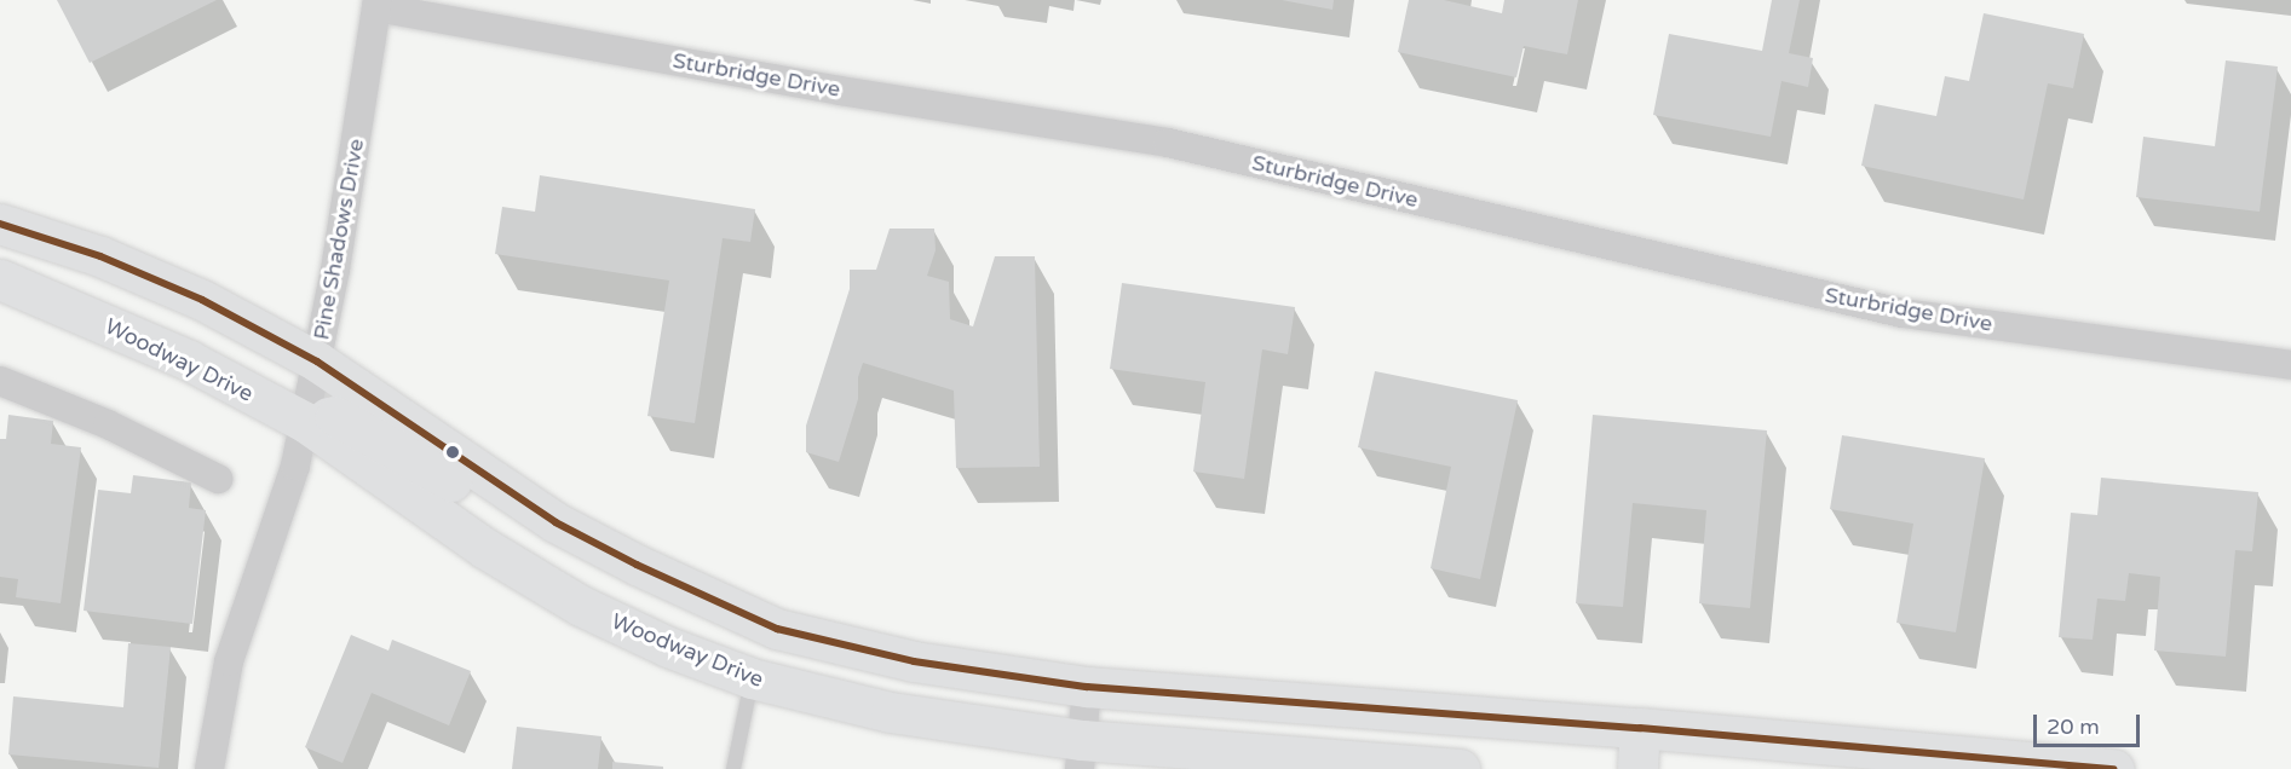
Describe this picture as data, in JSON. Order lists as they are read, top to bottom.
{
  "streets": {
    "main road": ["Woodway Drive"],
    "street": ["Sturbridge Drive", "Pine Shadows Drive"]
  },
  "crossings": [
    ["Sturbridge Drive", "Pine Shadows Drive"],
    ["Pine Shadows Drive", "Woodway Drive"]
  ],
  "scale_bar": "20 m"
}
